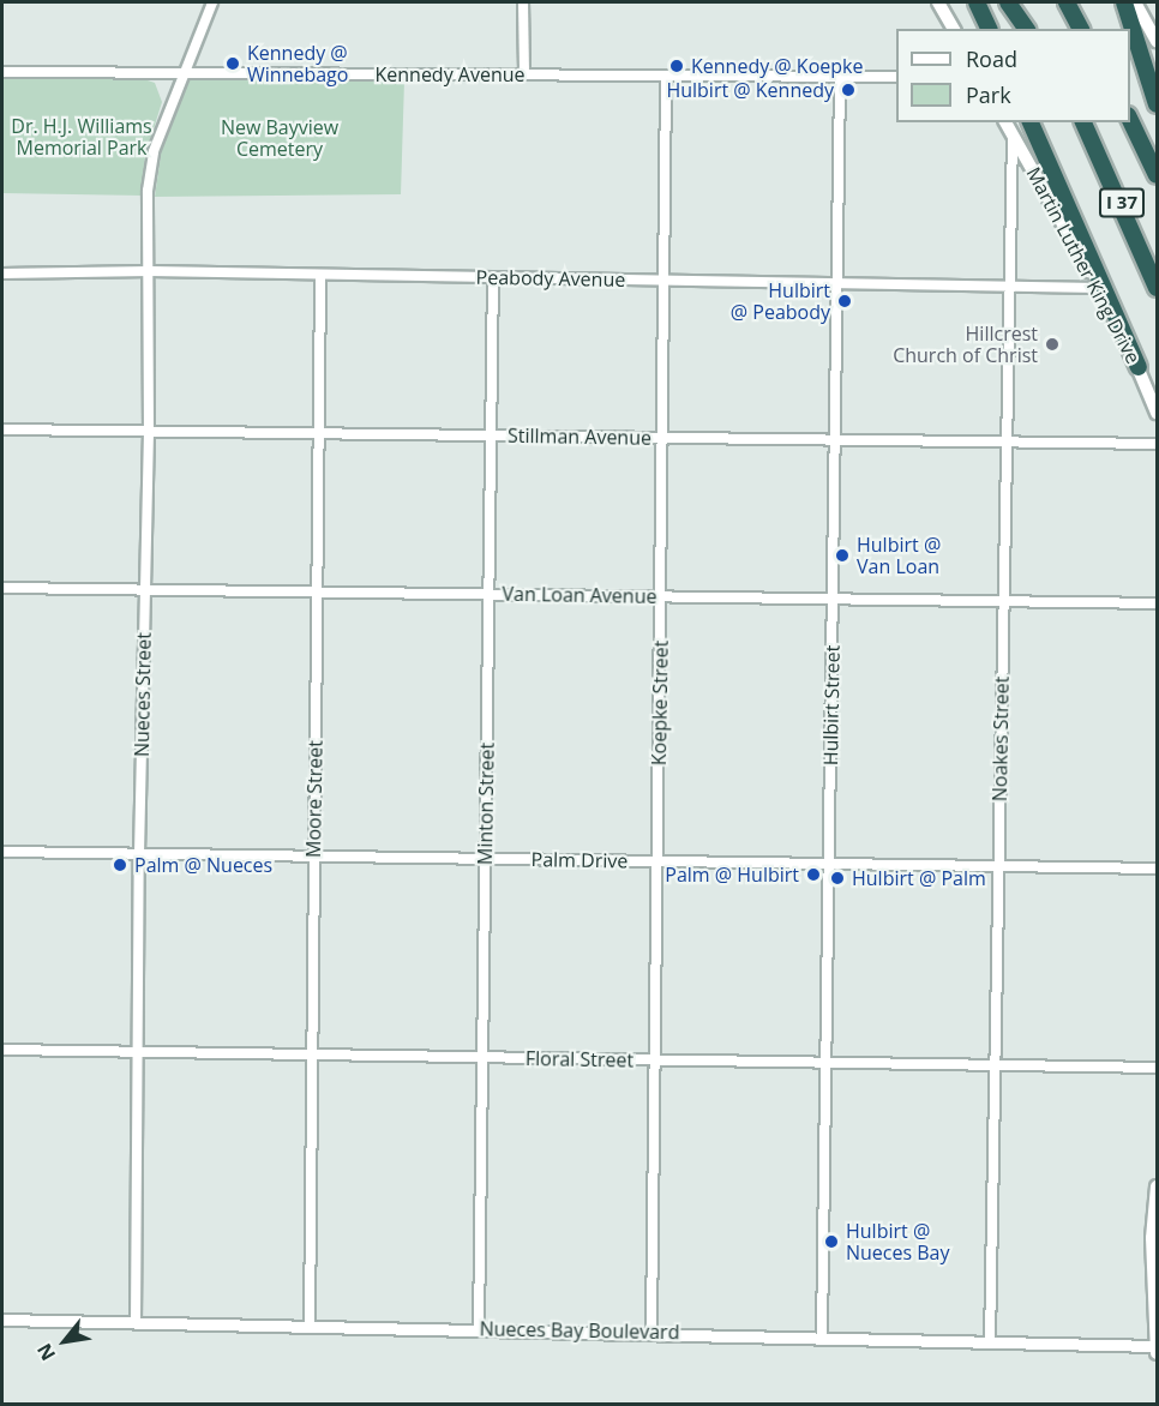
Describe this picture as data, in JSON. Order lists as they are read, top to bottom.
{
  "streets": {
    "highway": ["I 37"],
    "main road": ["Martin Luther King Drive"],
    "street": [
      "Kennedy Avenue",
      "Peabody Avenue",
      "Stillman Avenue",
      "Van Loan Avenue",
      "Nueces Street",
      "Koepke Street",
      "Hulbirt Street",
      "Noakes Street",
      "Moore Street",
      "Minton Street",
      "Palm Drive",
      "Floral Street",
      "Nueces Bay Boulevard"
    ]
  },
  "crossings": [
    ["Kennedy Avenue", "Nueces Street"],
    ["Kennedy Avenue", "Koepke Street"],
    ["Kennedy Avenue", "Hulbirt Street"],
    ["Martin Luther King Drive", "Peabody Avenue"],
    ["Martin Luther King Drive", "Noakes Street"],
    ["Peabody Avenue", "Nueces Street"],
    ["Peabody Avenue", "Koepke Street"],
    ["Peabody Avenue", "Hulbirt Street"],
    ["Peabody Avenue", "Noakes Street"],
    ["Peabody Avenue", "Moore Street"],
    ["Peabody Avenue", "Minton Street"],
    ["Stillman Avenue", "Nueces Street"],
    ["Stillman Avenue", "Koepke Street"],
    ["Stillman Avenue", "Hulbirt Street"],
    ["Stillman Avenue", "Noakes Street"],
    ["Stillman Avenue", "Moore Street"],
    ["Stillman Avenue", "Minton Street"],
    ["Van Loan Avenue", "Nueces Street"],
    ["Van Loan Avenue", "Koepke Street"],
    ["Van Loan Avenue", "Hulbirt Street"],
    ["Van Loan Avenue", "Noakes Street"],
    ["Van Loan Avenue", "Moore Street"],
    ["Van Loan Avenue", "Minton Street"],
    ["Nueces Street", "Palm Drive"],
    ["Nueces Street", "Floral Street"],
    ["Nueces Street", "Nueces Bay Boulevard"],
    ["Koepke Street", "Palm Drive"],
    ["Koepke Street", "Floral Street"],
    ["Koepke Street", "Nueces Bay Boulevard"],
    ["Hulbirt Street", "Palm Drive"],
    ["Hulbirt Street", "Floral Street"],
    ["Hulbirt Street", "Nueces Bay Boulevard"],
    ["Noakes Street", "Palm Drive"],
    ["Noakes Street", "Floral Street"],
    ["Noakes Street", "Nueces Bay Boulevard"],
    ["Moore Street", "Palm Drive"],
    ["Moore Street", "Floral Street"],
    ["Moore Street", "Nueces Bay Boulevard"],
    ["Minton Street", "Palm Drive"],
    ["Minton Street", "Floral Street"],
    ["Minton Street", "Nueces Bay Boulevard"]
  ],
  "parks": ["Dr. H.J. Williams Memorial Park", "New Bayview Cemetery"],
  "places": [
    "Kennedy @ Winnebago",
    "Kennedy @ Koepke",
    "Hulbirt @ Kennedy",
    "Hulbirt @ Peabody",
    "Hillcrest Church of Christ",
    "Hulbirt @ Van Loan",
    "Palm @ Nueces",
    "Palm @ Hulbirt",
    "Hulbirt @ Palm",
    "Hulbirt @ Nueces Bay"
  ],
  "legend": ["Road", "Park"],
  "north": "bottom left"
}
